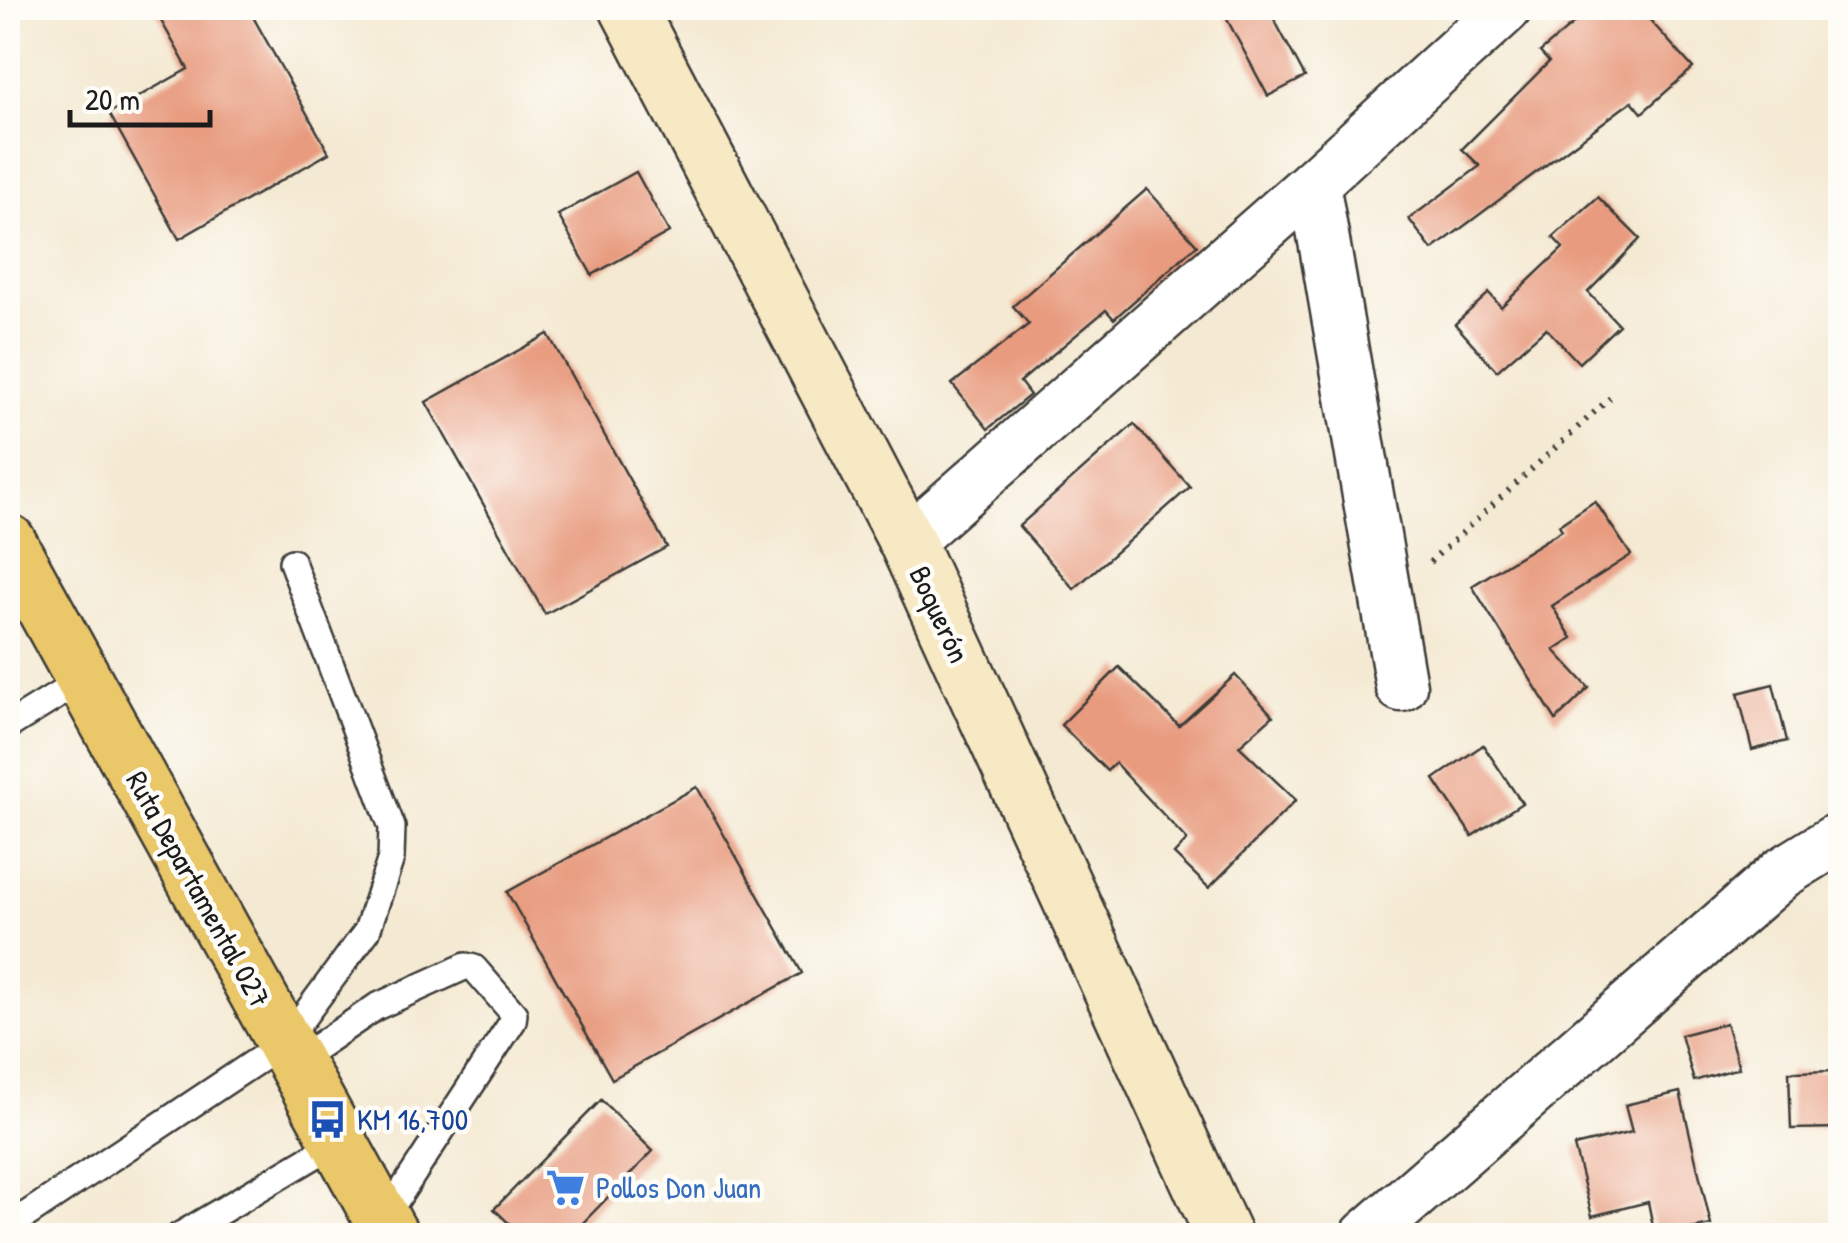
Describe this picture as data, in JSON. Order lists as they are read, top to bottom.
{
  "streets": {
    "main road": ["Ruta Departamental 027"],
    "street": ["Boquerón"]
  },
  "places": {
    "bus stop": ["KM 16,700"],
    "supermarket": ["Pollos Don Juan"]
  },
  "scale_bar": "20 m"
}
